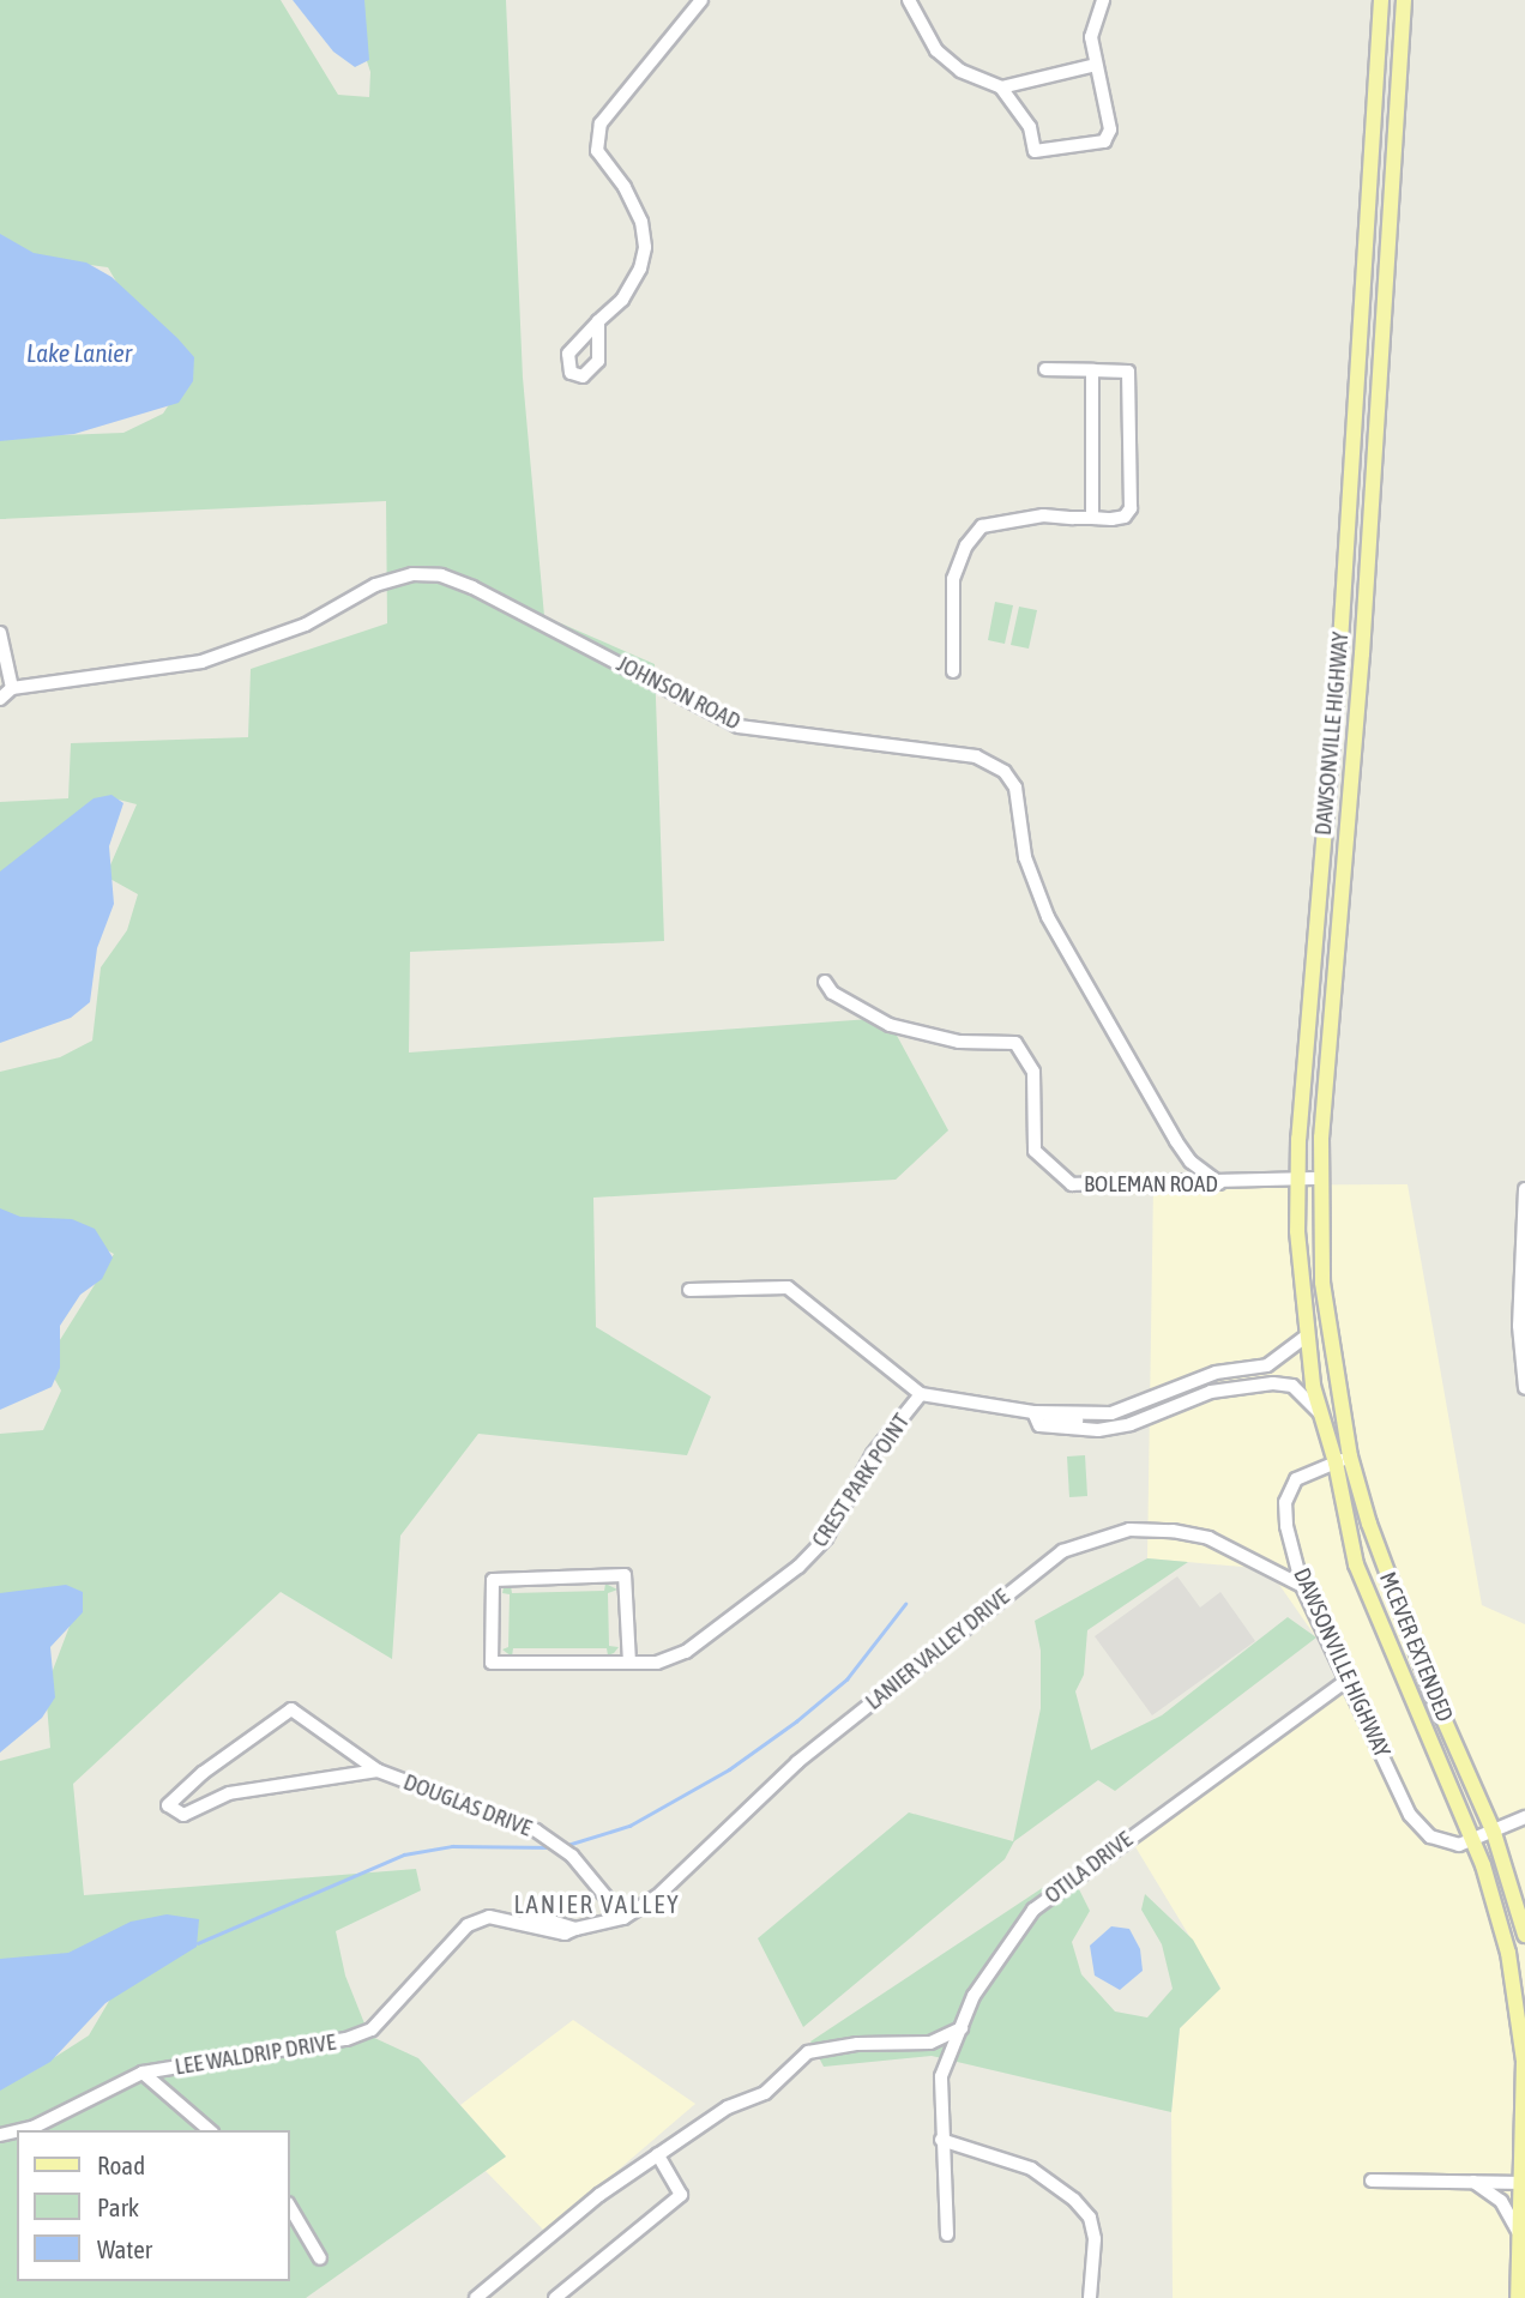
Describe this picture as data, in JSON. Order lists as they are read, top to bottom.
{
  "streets": {
    "main road": ["DAWSONVILLE HIGHWAY", "MCEVER EXTENDED"],
    "street": [
      "JOHNSON ROAD",
      "BOLEMAN ROAD",
      "CREST PARK POINT",
      "LANIER VALLEY DRIVE",
      "DOUGLAS DRIVE",
      "OTILA DRIVE",
      "LEE WALDRIP DRIVE"
    ]
  },
  "crossings": [
    ["JOHNSON ROAD", "BOLEMAN ROAD"],
    ["DAWSONVILLE HIGHWAY", "BOLEMAN ROAD"],
    ["DAWSONVILLE HIGHWAY", "MCEVER EXTENDED"],
    ["DAWSONVILLE HIGHWAY", "LANIER VALLEY DRIVE"],
    ["DAWSONVILLE HIGHWAY", "OTILA DRIVE"],
    ["LANIER VALLEY DRIVE", "DOUGLAS DRIVE"],
    ["LANIER VALLEY DRIVE", "LEE WALDRIP DRIVE"],
    ["DOUGLAS DRIVE", "LEE WALDRIP DRIVE"]
  ],
  "districts": ["LANIER VALLEY"],
  "water": ["Lake Lanier"],
  "legend": ["Road", "Park", "Water"]
}
